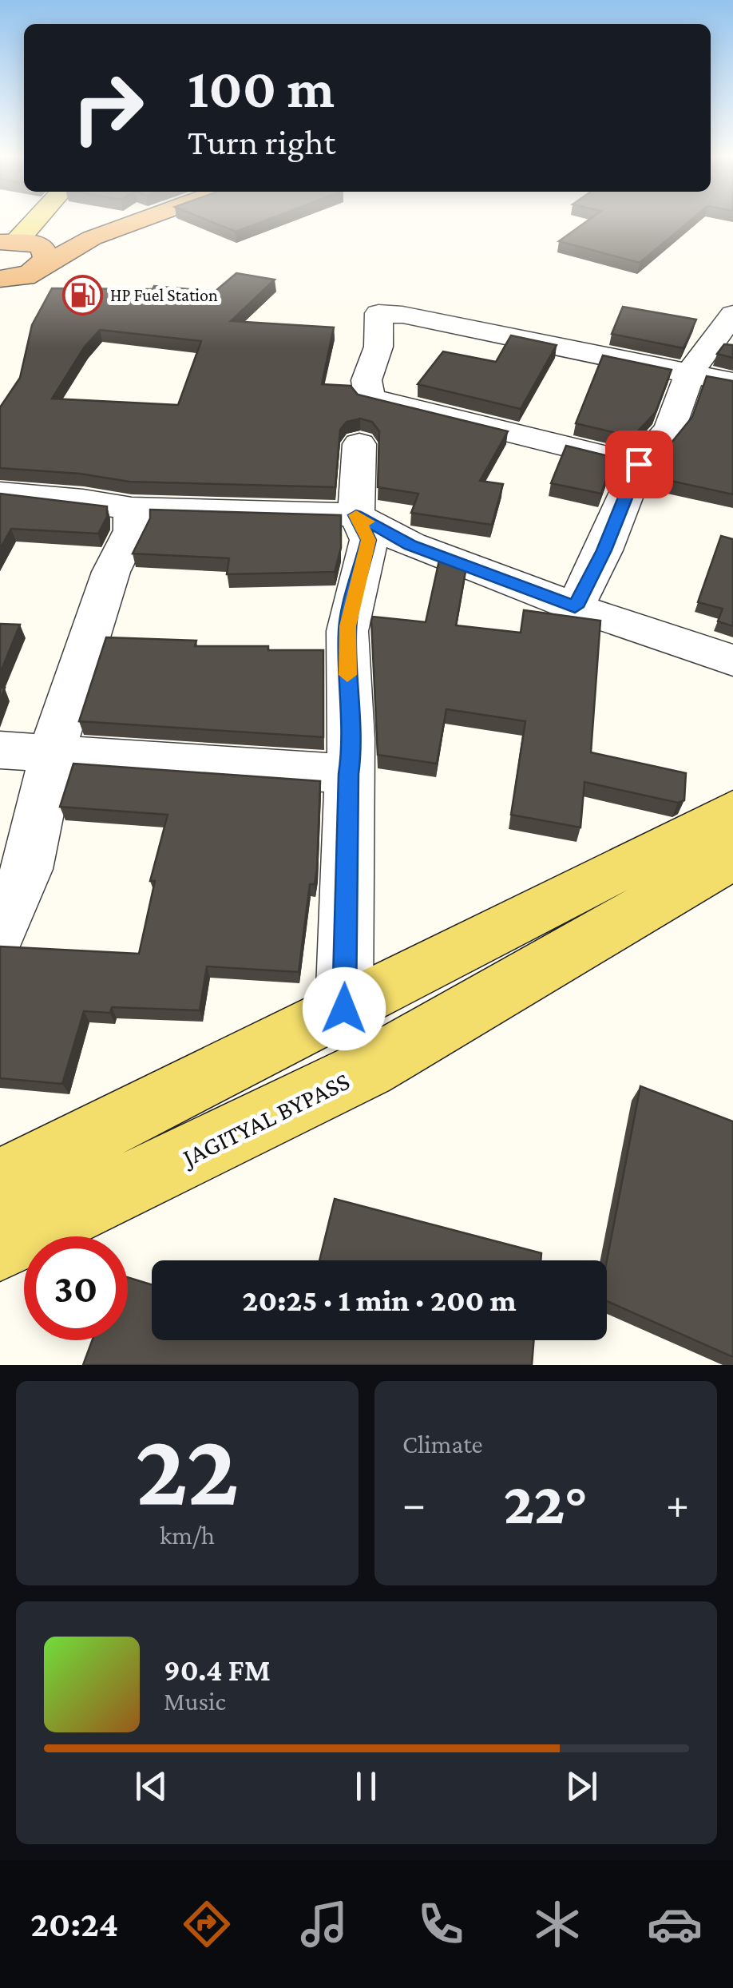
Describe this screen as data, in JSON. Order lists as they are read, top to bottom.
{
  "streets": {
    "main road": ["JAGITYAL BYPASS"]
  },
  "places": {
    "fuel station": ["HP Fuel Station"]
  },
  "page": {
    "turn": ["100 m", "Turn right"],
    "limit": "30",
    "trip": "20:25 · 1 min · 200 m",
    "tile": [
      ["22", "km/h"],
      "Climate"
    ],
    "heat": ["−", "22°", "+"],
    "song": ["90.4 FM", "Music"],
    "tabs": "20:24"
  }
}
